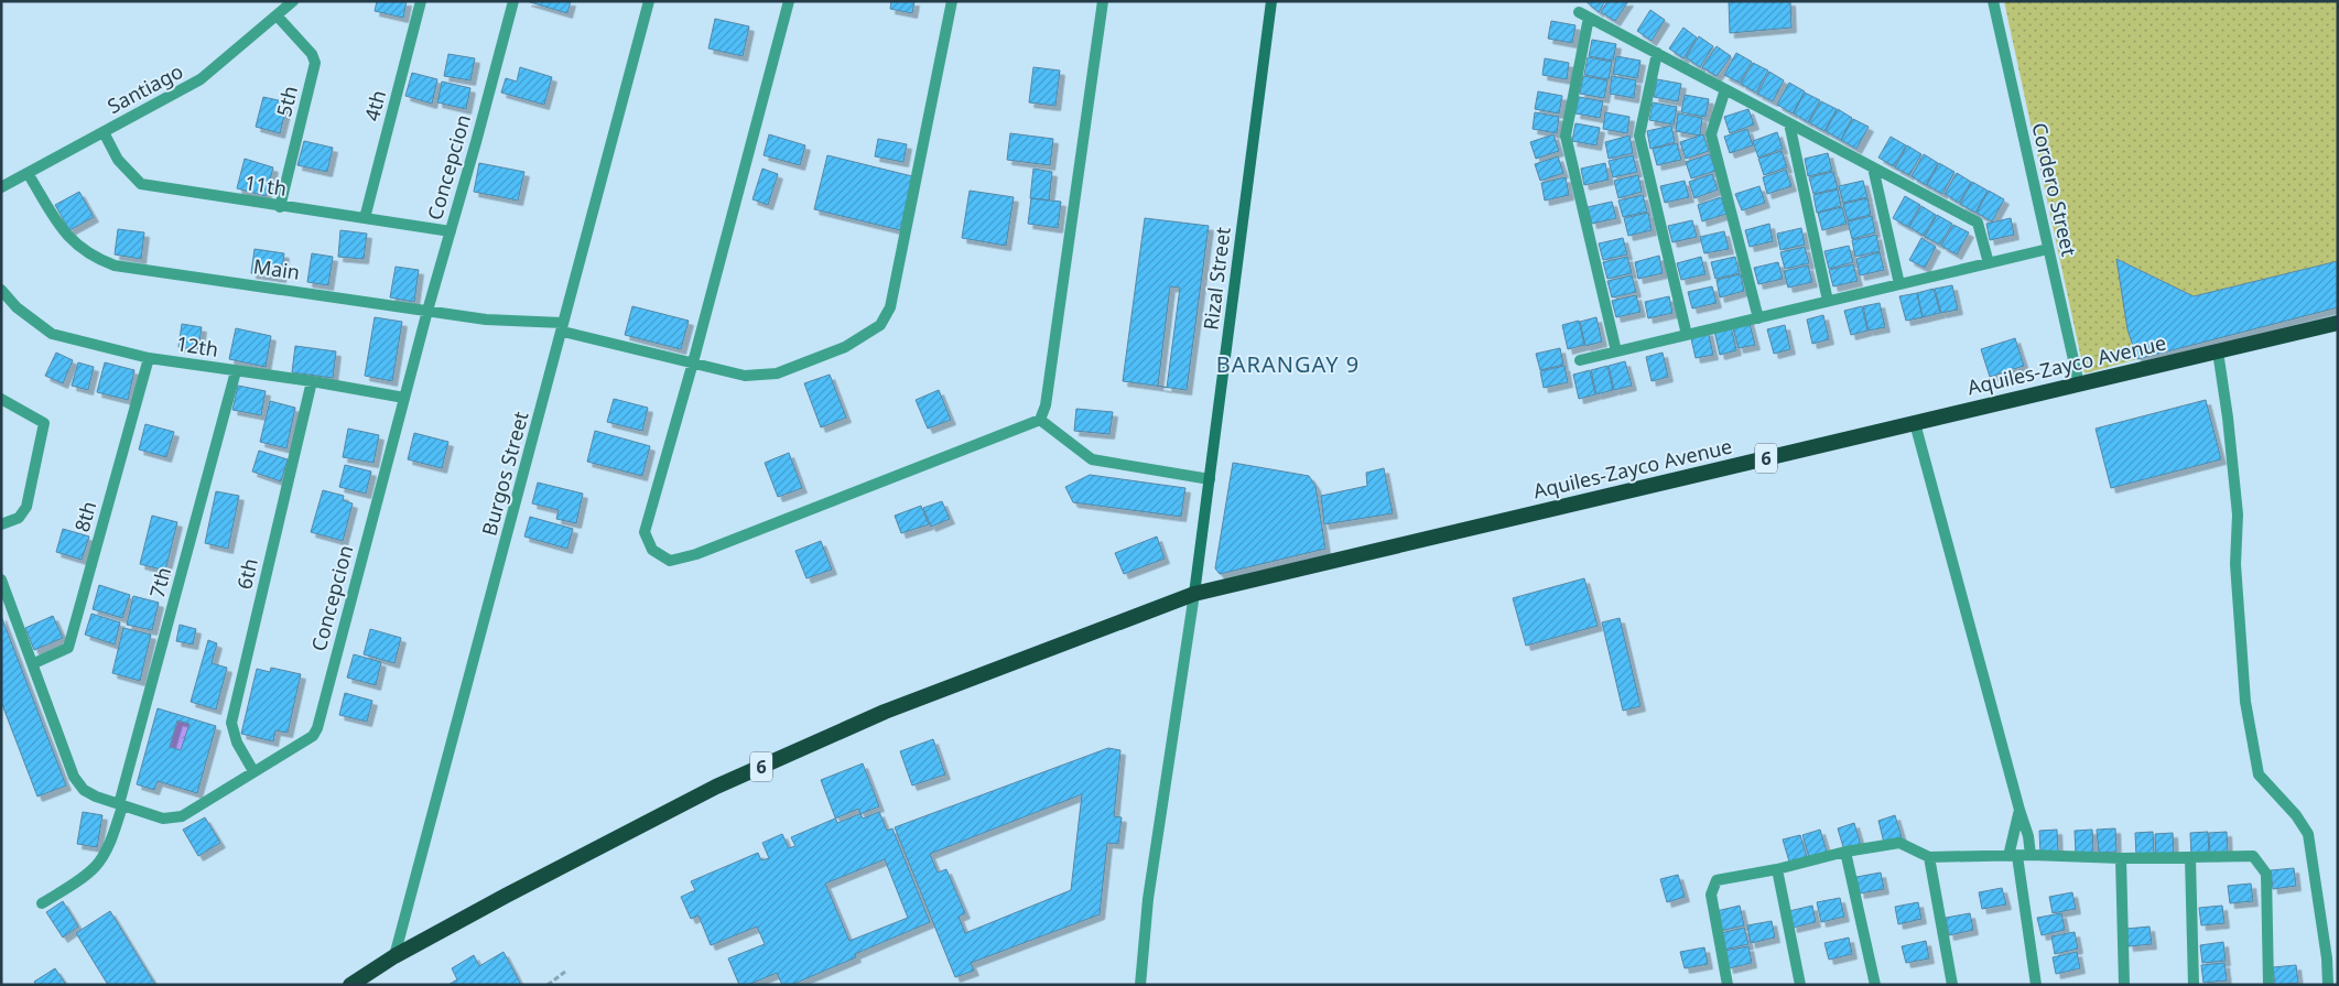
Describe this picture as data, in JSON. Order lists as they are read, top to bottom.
{
  "streets": {
    "highway": ["Aquiles-Zayco Avenue", "6"],
    "main road": ["Rizal Street"],
    "street": [
      "Santiago",
      "5th",
      "4th",
      "Concepcion",
      "11th",
      "Cordero Street",
      "Main",
      "12th",
      "Burgos Street",
      "8th",
      "6th",
      "7th"
    ]
  },
  "crossings": [
    ["Santiago", "5th"],
    ["Santiago", "11th"],
    ["Santiago", "Main"],
    ["5th", "11th"],
    ["4th", "11th"],
    ["Concepcion", "11th"],
    ["Concepcion", "Main"],
    ["Concepcion", "12th"],
    ["Concepcion", "8th"],
    ["Concepcion", "6th"],
    ["Concepcion", "7th"],
    ["Cordero Street", "Aquiles-Zayco Avenue"],
    ["Main", "Burgos Street"],
    ["Rizal Street", "Aquiles-Zayco Avenue"],
    ["Rizal Street", "6"],
    ["12th", "8th"],
    ["12th", "6th"],
    ["12th", "7th"],
    ["Aquiles-Zayco Avenue", "6"],
    ["6", "Burgos Street"]
  ],
  "districts": ["BARANGAY 9"]
}
